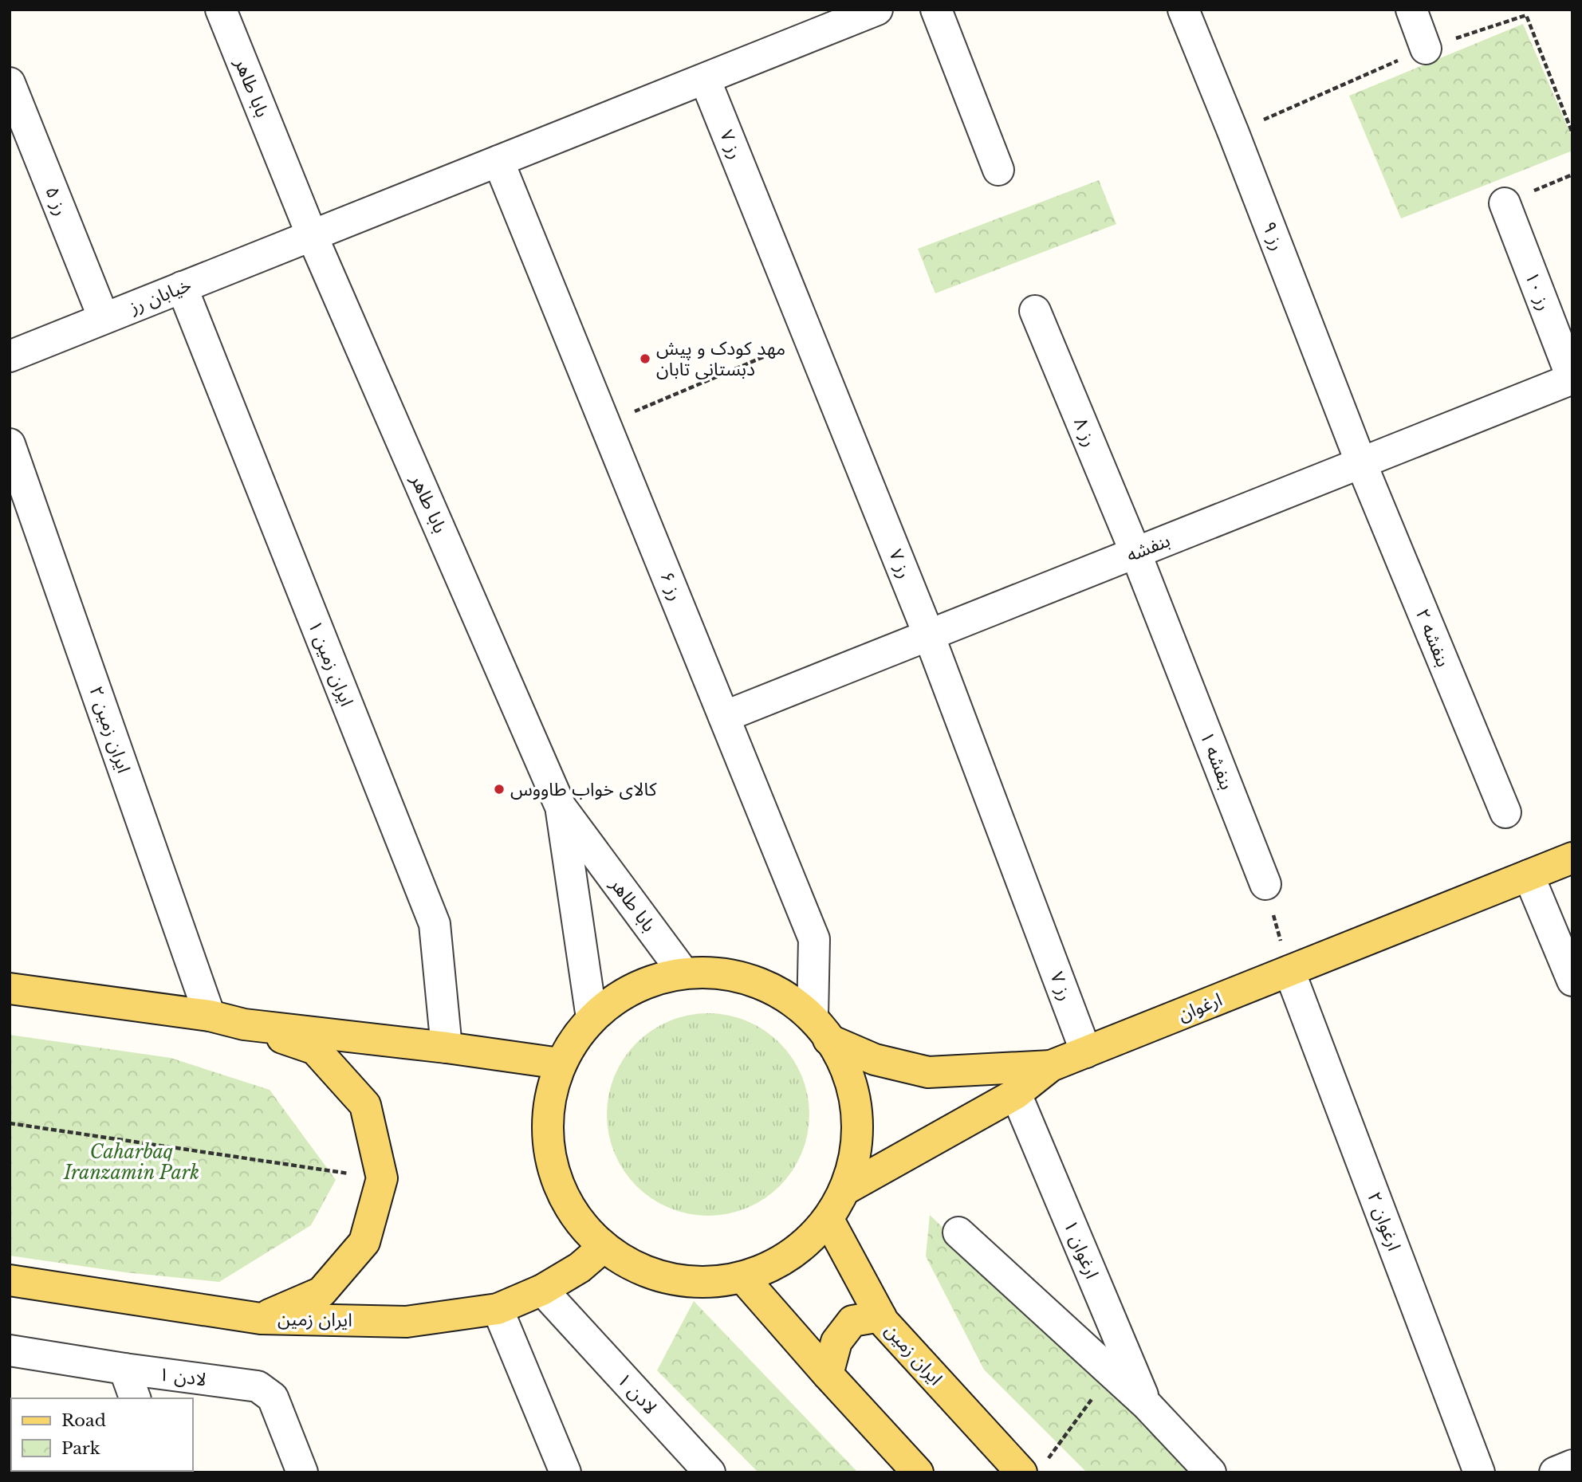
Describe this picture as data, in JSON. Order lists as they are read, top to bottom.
{
  "streets": {
    "main road": ["ارغوان", "ایران زمین"],
    "street": [
      "بابا طاهر",
      "رز ۷",
      "رز ۵",
      "رز ۹",
      "رز ۱۰",
      "خیابان رز",
      "رز ۸",
      "بنفشه",
      "رز ۶",
      "بنفشه ۲",
      "ایران زمین ۱",
      "ایران زمین ۲",
      "بنفشه ۱",
      "ارغوان ۲",
      "ارغوان ۱",
      "لادن ۱"
    ]
  },
  "crossings": [
    ["بابا طاهر", "خیابان رز"],
    ["رز ۷", "خیابان رز"],
    ["رز ۷", "بنفشه"],
    ["رز ۷", "ارغوان"],
    ["رز ۵", "خیابان رز"],
    ["رز ۹", "بنفشه"],
    ["رز ۹", "بنفشه ۲"],
    ["رز ۱۰", "بنفشه"],
    ["خیابان رز", "رز ۶"],
    ["خیابان رز", "ایران زمین ۱"],
    ["رز ۸", "بنفشه"],
    ["رز ۸", "بنفشه ۱"],
    ["بنفشه", "رز ۶"],
    ["بنفشه", "بنفشه ۲"],
    ["بنفشه", "بنفشه ۱"],
    ["ارغوان", "ارغوان ۲"],
    ["ارغوان", "ارغوان ۱"],
    ["ایران زمین", "لادن ۱"]
  ],
  "parks": ["Caharbaq Iranzamin Park"],
  "places": ["مهد کودک و پیش دبستانی تابان", "کالای خواب طاووس"],
  "legend": ["Road", "Park"]
}
